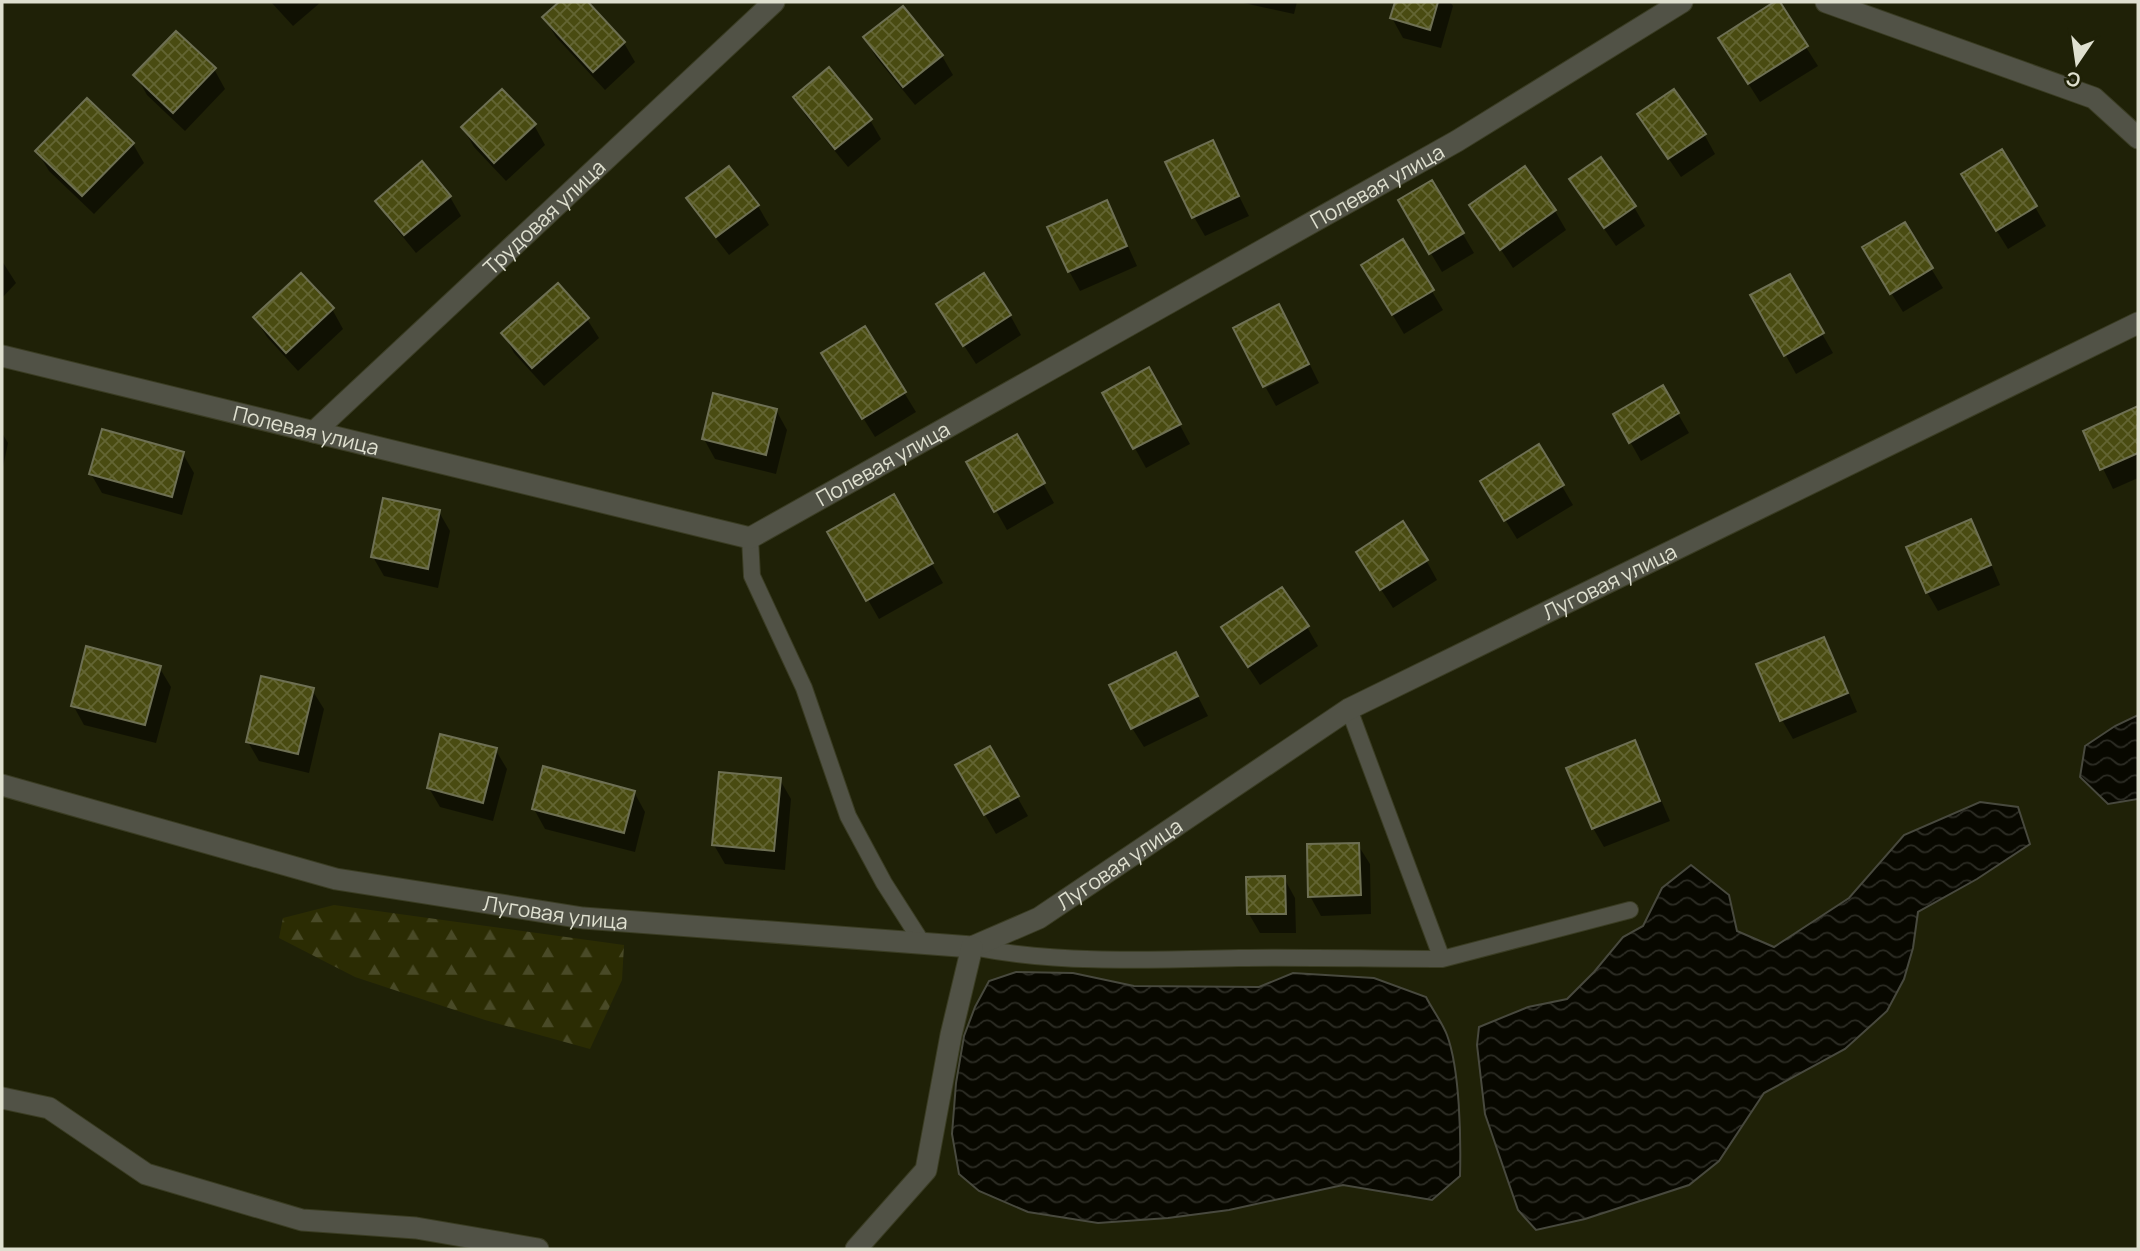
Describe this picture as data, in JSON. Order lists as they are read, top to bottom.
{
  "streets": {
    "street": ["Полевая улица", "Трудовая улица", "Луговая улица"]
  },
  "crossings": [
    ["Полевая улица", "Трудовая улица"]
  ],
  "north": "bottom"
}
